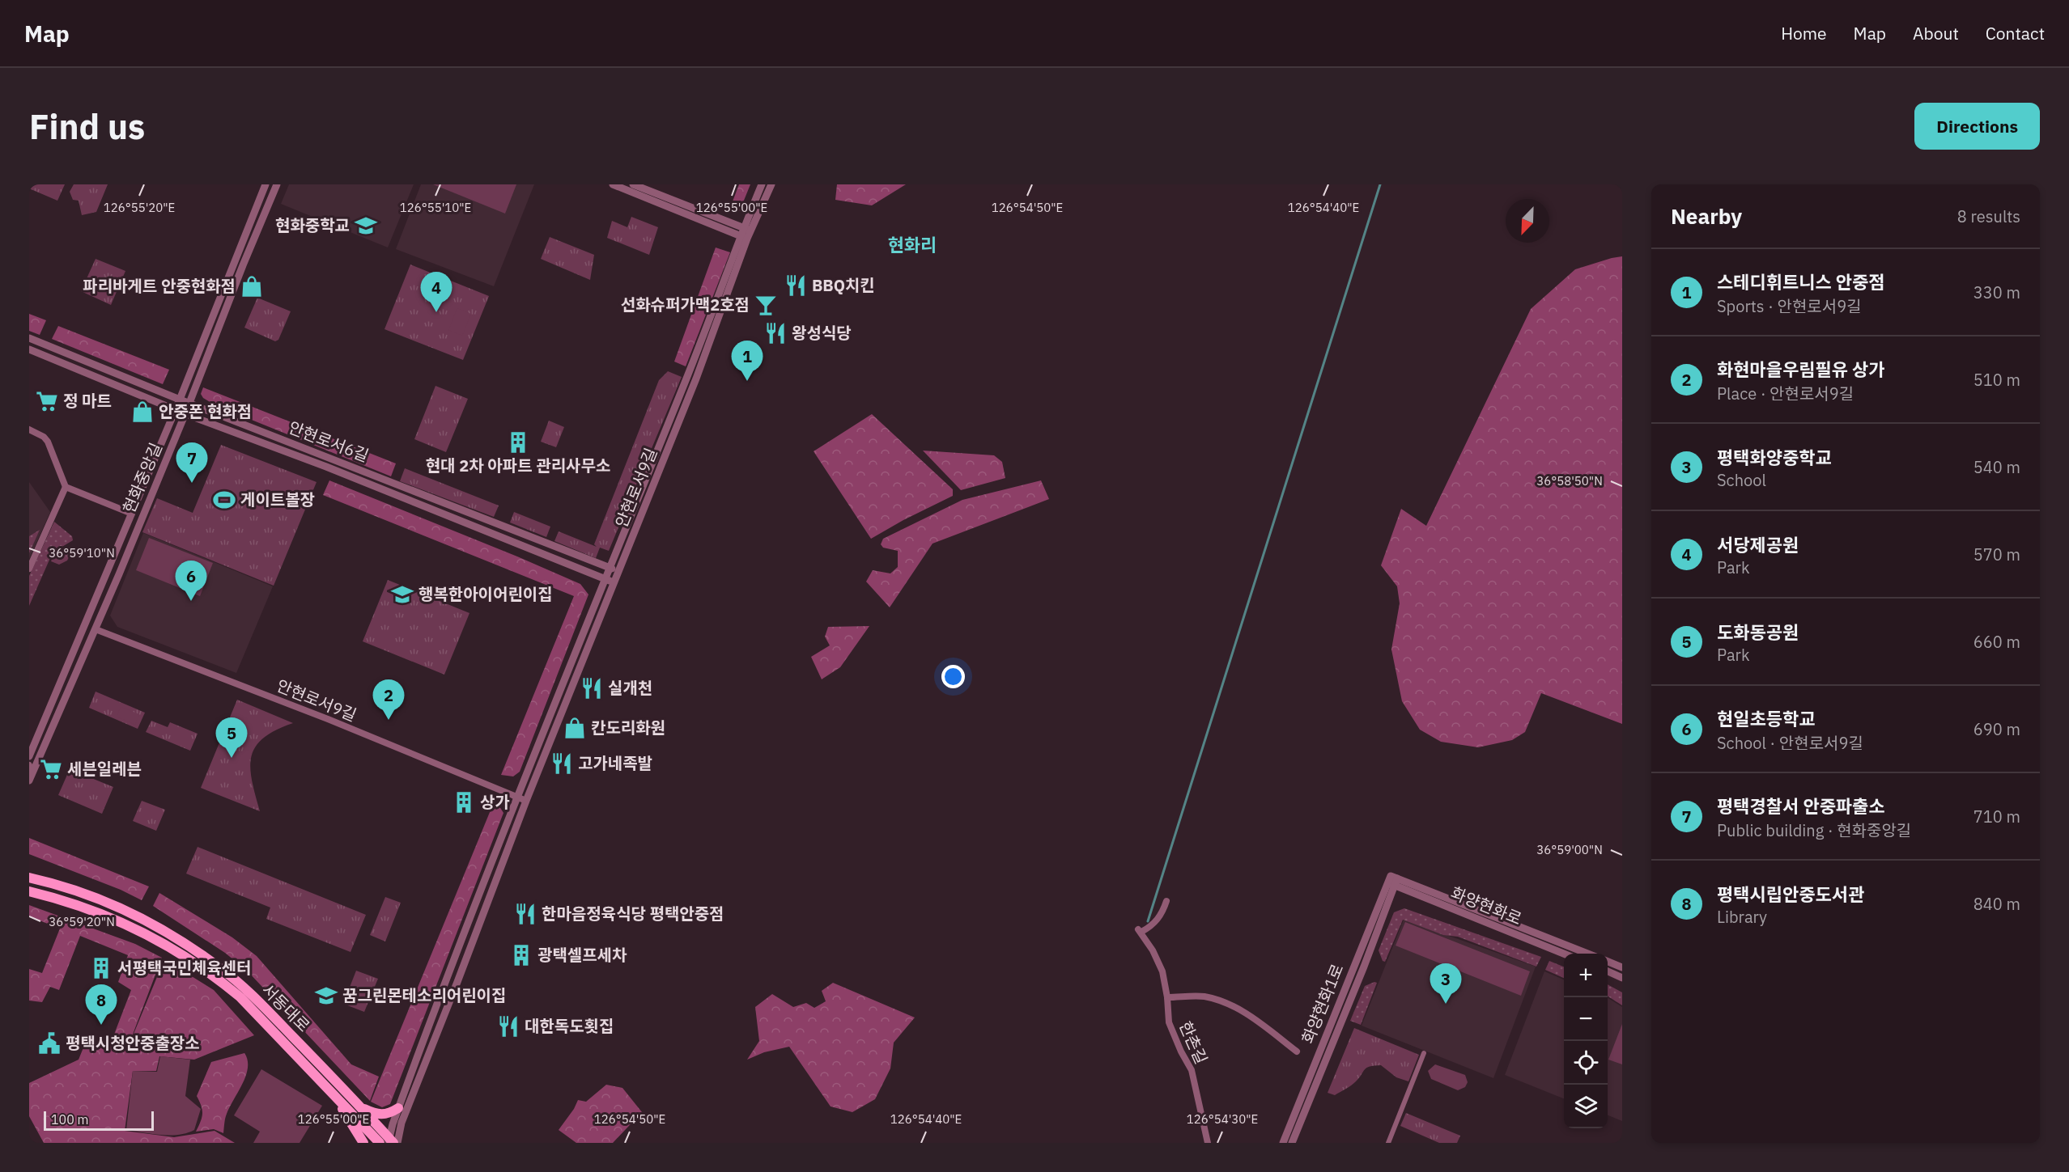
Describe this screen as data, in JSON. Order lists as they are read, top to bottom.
{
  "streets": {
    "main road": ["서동대로"],
    "street": [
      "안현로서6길",
      "현화중앙길",
      "안현로서9길",
      "화양현화로",
      "화양현화1로",
      "한촌길"
    ]
  },
  "crossings": [
    ["안현로서6길", "현화중앙길"],
    ["안현로서6길", "안현로서9길"],
    ["현화중앙길", "안현로서9길"],
    ["안현로서9길", "서동대로"],
    ["화양현화로", "화양현화1로"]
  ],
  "districts": ["현화리"],
  "places": {
    "school or university": ["현화중학교", "행복한아이어린이집", "꿈그린몬테소리어린이집"],
    "restaurant": [
      "BBQ치킨",
      "왕성식당",
      "실개천",
      "고가네족발",
      "한마음정육식당 평택안중점",
      "대한독도횟집"
    ],
    "shop": ["파리바게트 안중현화점", "안중폰 현화점", "칸도리화원"],
    "bar": ["선화슈퍼가맥2호점"],
    "supermarket": ["정 마트", "세븐일레븐"],
    "building": [
      "현대 2차 아파트 관리사무소",
      "상가",
      "광택셀프세차",
      "서평택국민체육센터"
    ],
    "sports": ["게이트볼장"],
    "public building": ["평택시청안중출장소"]
  },
  "scale_bar": "100 m",
  "north": "bottom left",
  "page": {
    "header": "Map",
    "nav": [
      "Home",
      "Map",
      "About",
      "Contact"
    ],
    "buttons": "Directions",
    "title": "Find us",
    "heading": ["Nearby", "8 results"],
    "list": [
      {
        "mark": "1",
        "name": "스테디휘트니스 안중점",
        "note": "Sports · 안현로서9길",
        "value": "330 m"
      },
      {
        "mark": "2",
        "name": "화현마을우림필유 상가",
        "note": "Place · 안현로서9길",
        "value": "510 m"
      },
      {
        "mark": "3",
        "name": "평택화양중학교",
        "note": "School",
        "value": "540 m"
      },
      {
        "mark": "4",
        "name": "서당제공원",
        "note": "Park",
        "value": "570 m"
      },
      {
        "mark": "5",
        "name": "도화동공원",
        "note": "Park",
        "value": "660 m"
      },
      {
        "mark": "6",
        "name": "현일초등학교",
        "note": "School · 안현로서9길",
        "value": "690 m"
      },
      {
        "mark": "7",
        "name": "평택경찰서 안중파출소",
        "note": "Public building · 현화중앙길",
        "value": "710 m"
      },
      {
        "mark": "8",
        "name": "평택시립안중도서관",
        "note": "Library",
        "value": "840 m"
      }
    ],
    "pins": [
      "4",
      "1",
      "7",
      "6",
      "2",
      "5",
      "3",
      "8"
    ],
    "map_buttons": ["+", "−"],
    "scale": "100 m"
  },
  "coordinates": [
    "126°55'20\"E",
    "126°55'10\"E",
    "126°55'00\"E",
    "126°54'50\"E",
    "126°54'40\"E",
    "36°58'50\"N",
    "36°59'10\"N",
    "36°59'00\"N",
    "36°59'20\"N",
    "126°54'30\"E"
  ]
}
